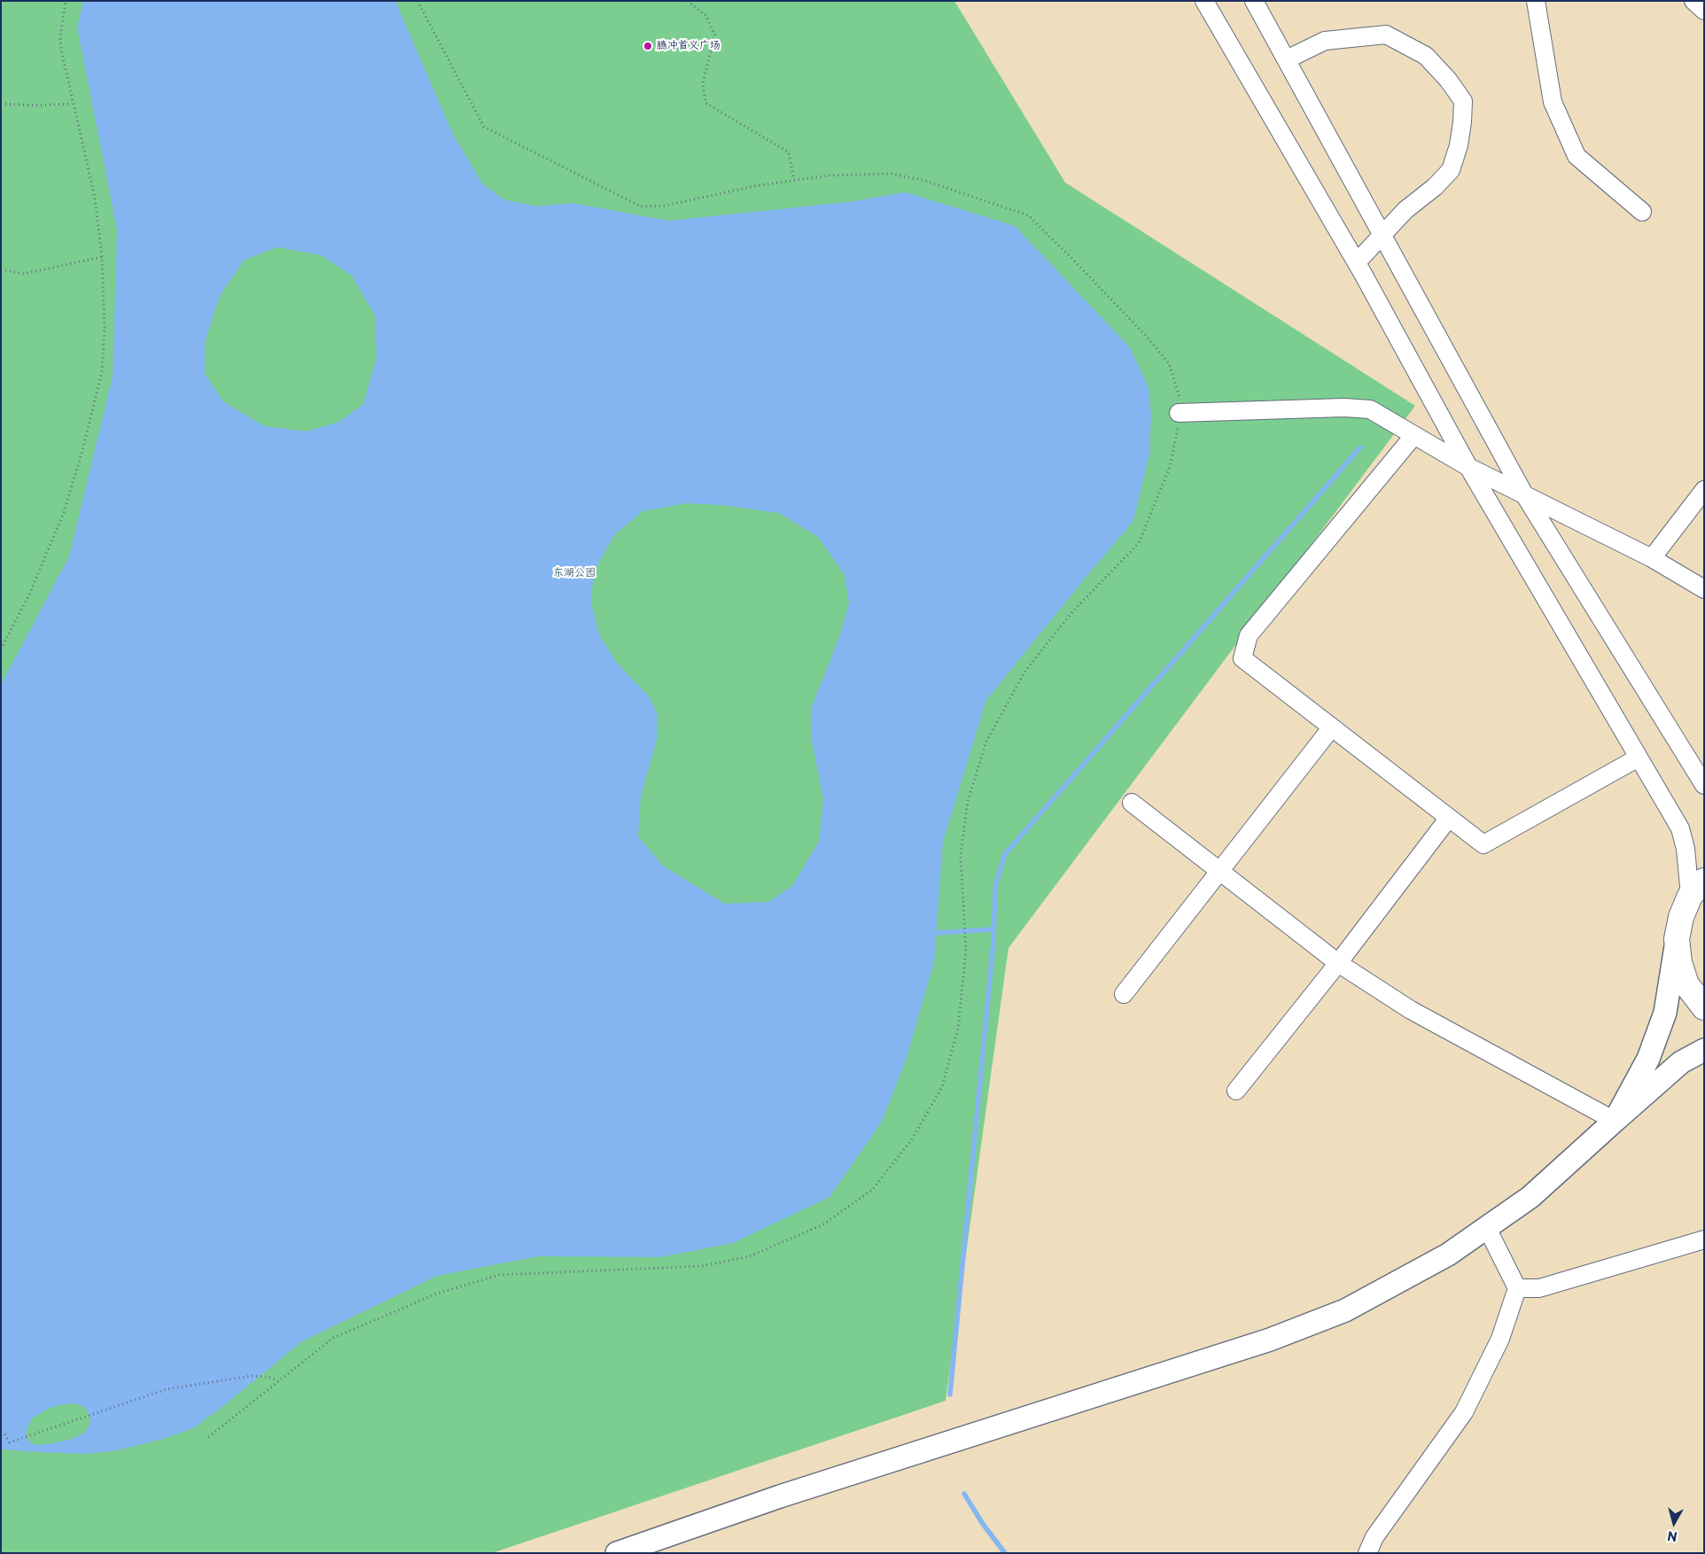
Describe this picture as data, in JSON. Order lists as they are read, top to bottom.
{
  "parks": ["东湖公园"],
  "places": ["腾冲首义广场"],
  "north": "bottom"
}
